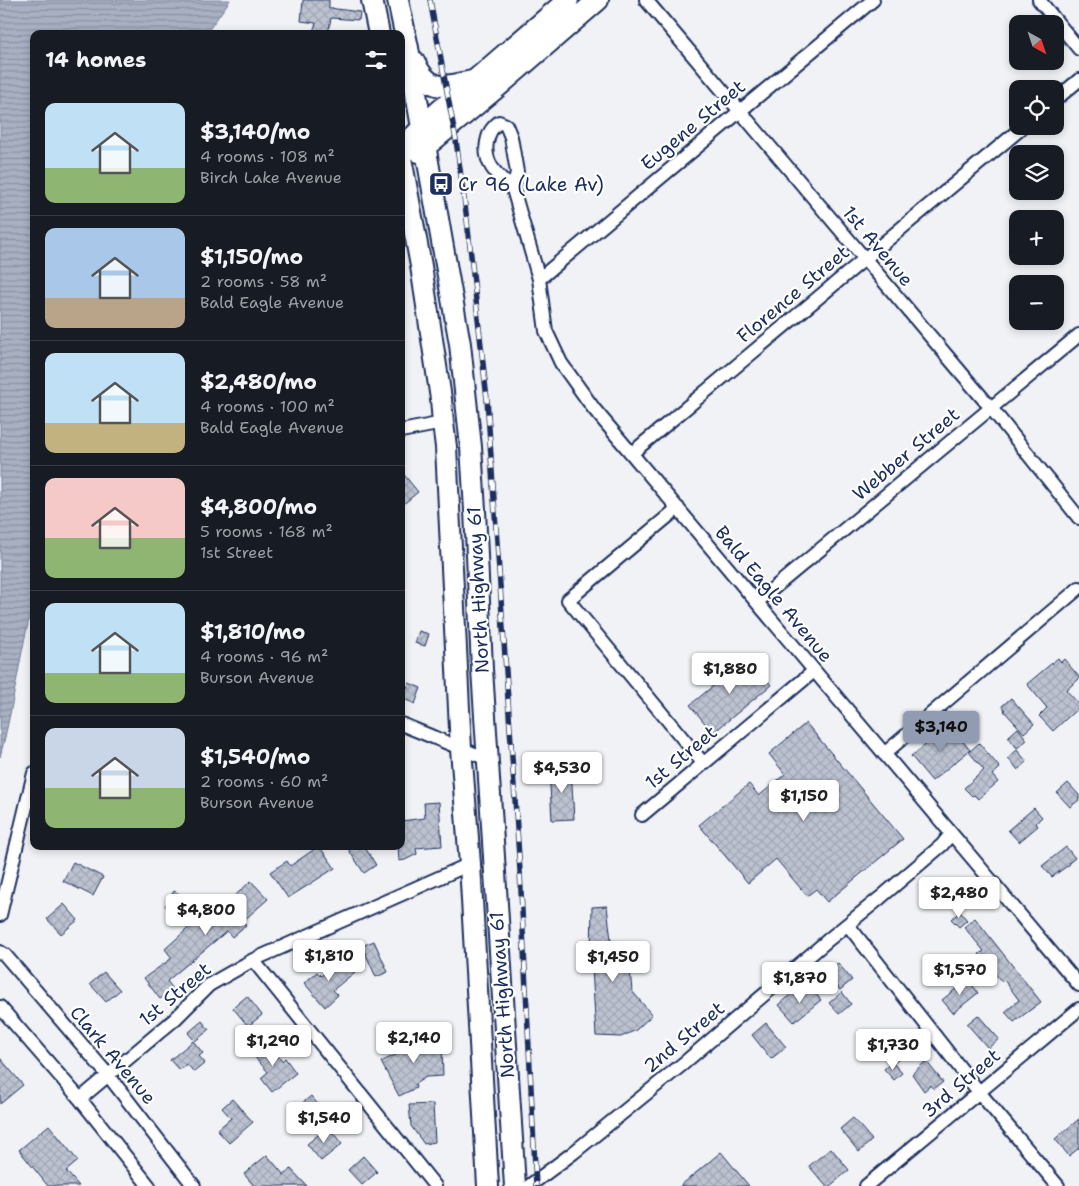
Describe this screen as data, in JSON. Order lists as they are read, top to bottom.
{
  "streets": {
    "main road": ["North Highway 61"],
    "street": [
      "Eugene Street",
      "1st Avenue",
      "Florence Street",
      "Webber Street",
      "Bald Eagle Avenue",
      "1st Street",
      "2nd Street",
      "Clark Avenue",
      "3rd Street"
    ]
  },
  "crossings": [
    ["Eugene Street", "1st Avenue"],
    ["Eugene Street", "Bald Eagle Avenue"],
    ["1st Avenue", "Florence Street"],
    ["1st Avenue", "Webber Street"],
    ["Florence Street", "Bald Eagle Avenue"],
    ["Webber Street", "Bald Eagle Avenue"],
    ["North Highway 61", "1st Street"],
    ["Bald Eagle Avenue", "1st Street"],
    ["Bald Eagle Avenue", "2nd Street"],
    ["1st Street", "Clark Avenue"]
  ],
  "places": {
    "bus stop": ["Cr 96 (Lake Av)"]
  },
  "north": "bottom right",
  "page": {
    "map_buttons": ["+", "−"],
    "heading": "14 homes",
    "list": [
      {
        "name": "$3,140/mo",
        "note": "4 rooms · 108 m² · Birch Lake Avenue"
      },
      {
        "name": "$1,150/mo",
        "note": "2 rooms · 58 m² · Bald Eagle Avenue"
      },
      {
        "name": "$2,480/mo",
        "note": "4 rooms · 100 m² · Bald Eagle Avenue"
      },
      {
        "name": "$4,800/mo",
        "note": "5 rooms · 168 m² · 1st Street"
      },
      {
        "name": "$1,810/mo",
        "note": "4 rooms · 96 m² · Burson Avenue"
      },
      {
        "name": "$1,540/mo",
        "note": "2 rooms · 60 m² · Burson Avenue"
      }
    ],
    "price": [
      "$1,880",
      "$3,140",
      "$4,530",
      "$1,150",
      "$2,480",
      "$4,800",
      "$1,810",
      "$1,450",
      "$1,570",
      "$1,870",
      "$2,140",
      "$1,290",
      "$1,730",
      "$1,540"
    ]
  }
}
